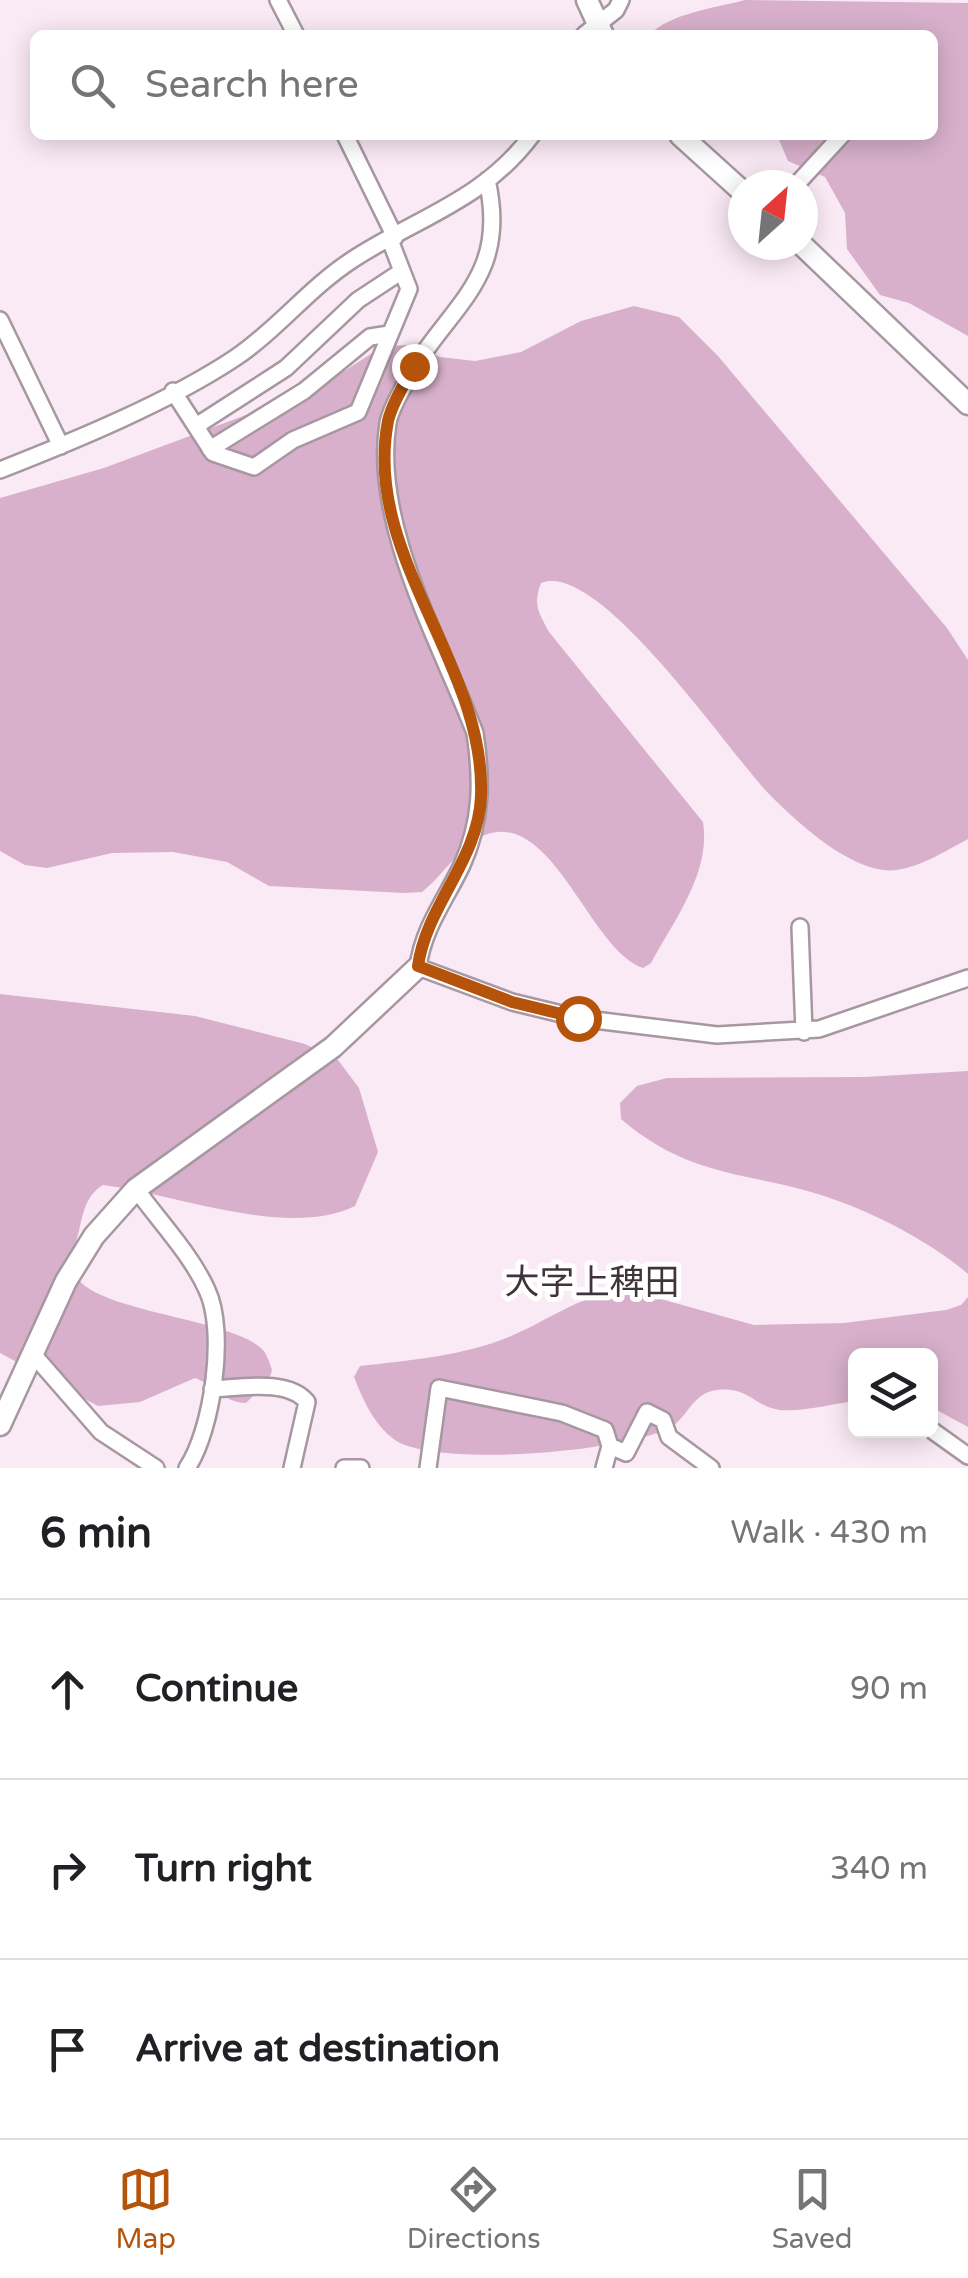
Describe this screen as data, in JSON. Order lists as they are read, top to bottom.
{
  "districts": ["大字上稗田"],
  "north": "top right",
  "page": {
    "search": "Search here",
    "heading": ["6 min", "Walk · 430 m"],
    "list": [
      ["Continue", "90 m"],
      ["Turn right", "340 m"],
      "Arrive at destination"
    ],
    "nav": ["Map", "Directions", "Saved"]
  }
}
